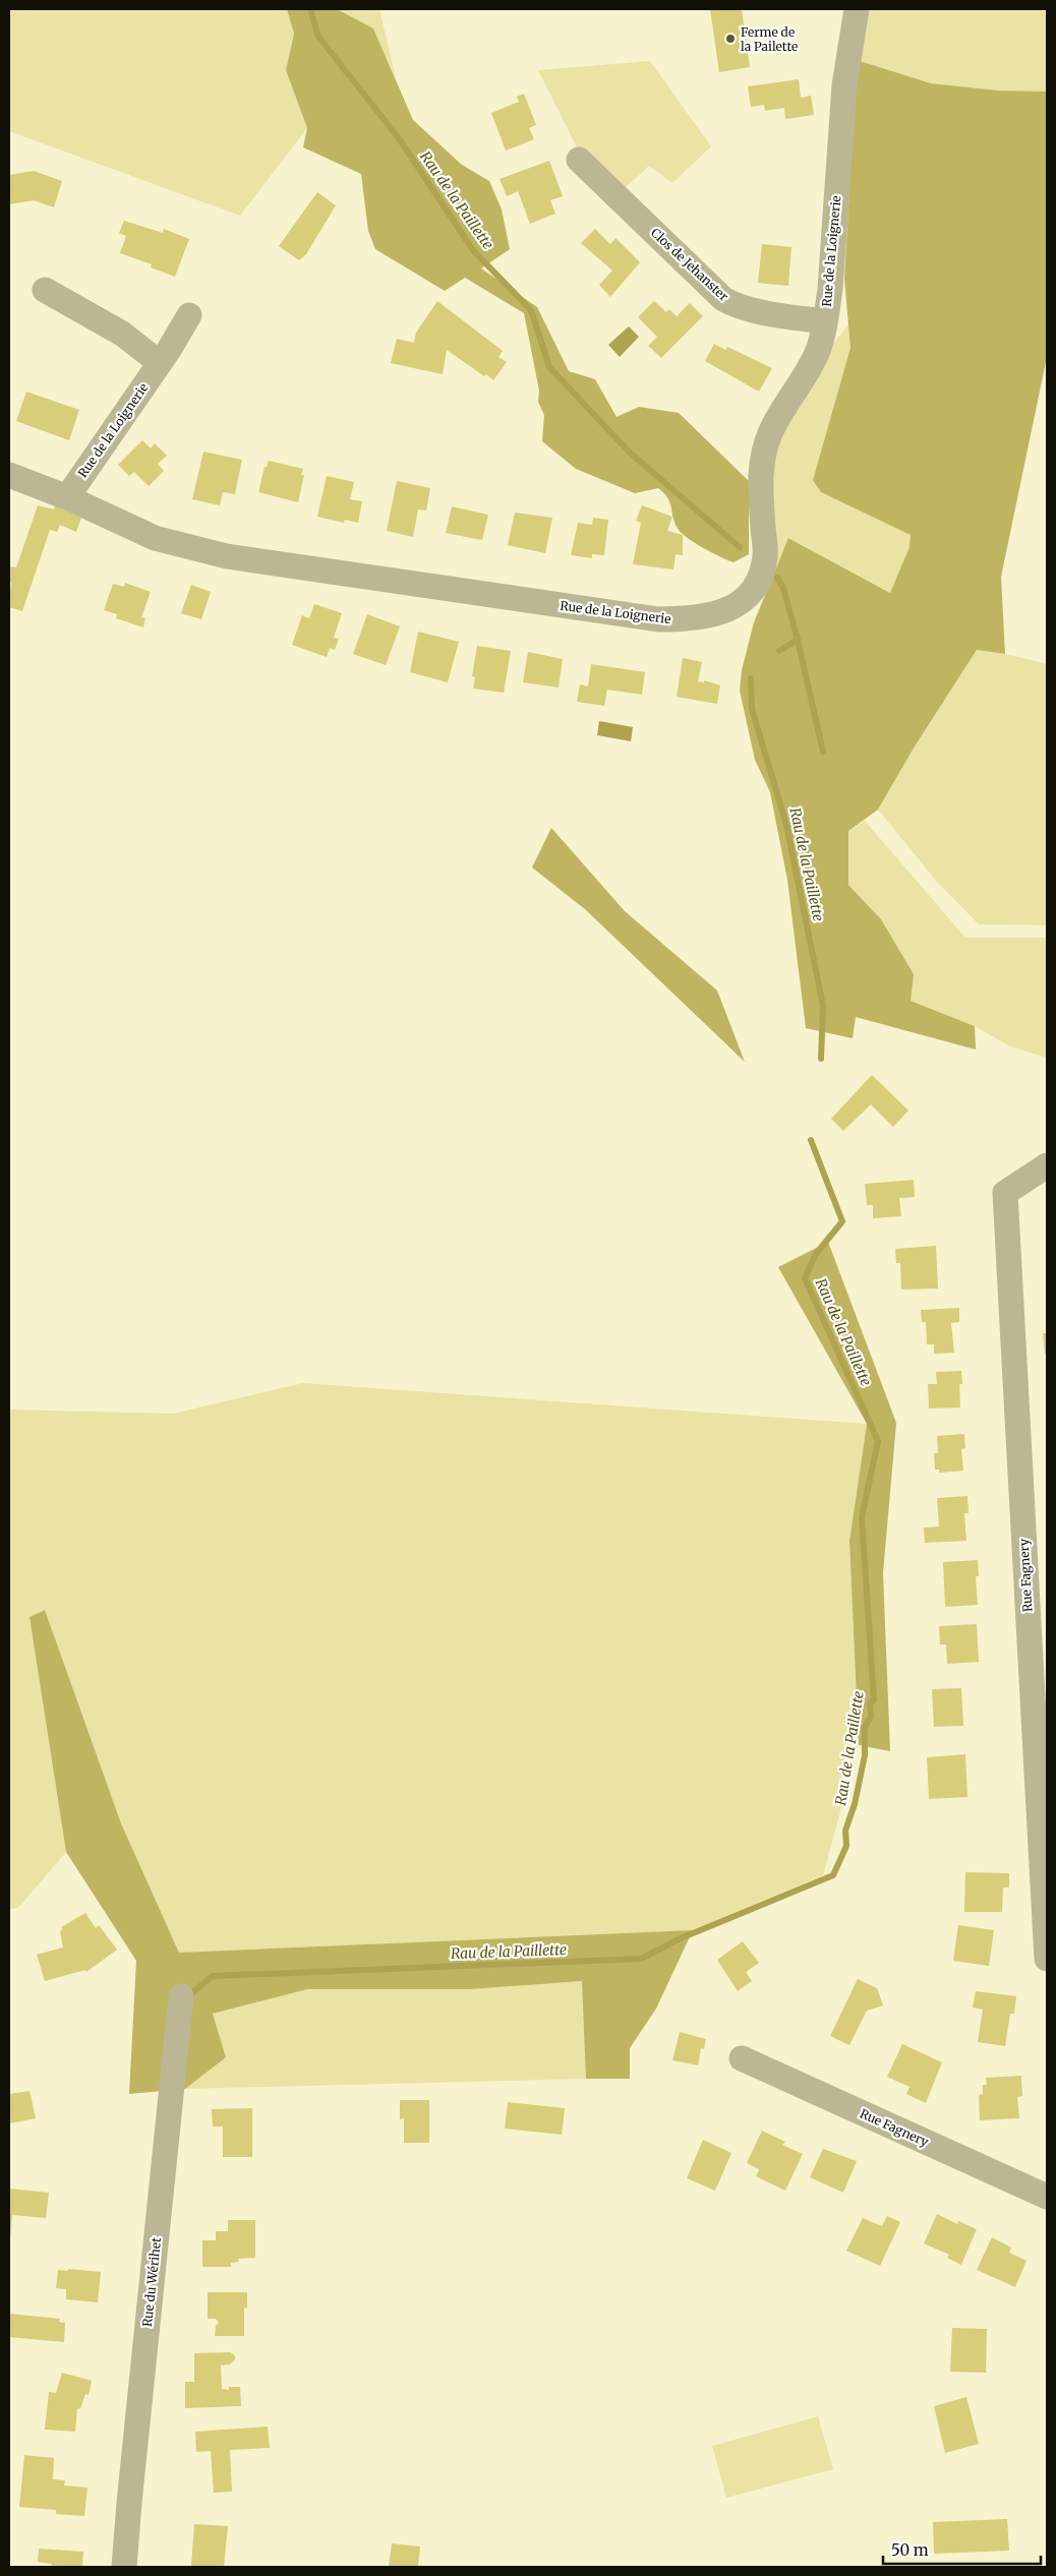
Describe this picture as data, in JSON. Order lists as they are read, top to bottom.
{
  "streets": {
    "street": [
      "Rue de la Loignerie",
      "Clos de Jehanster",
      "Rue Fagnery",
      "Rue du Wérihet"
    ]
  },
  "crossings": [
    ["Rue de la Loignerie", "Clos de Jehanster"]
  ],
  "water": ["Rau de la Paillette"],
  "places": ["Ferme de la Pailette"],
  "scale_bar": "50 m"
}
